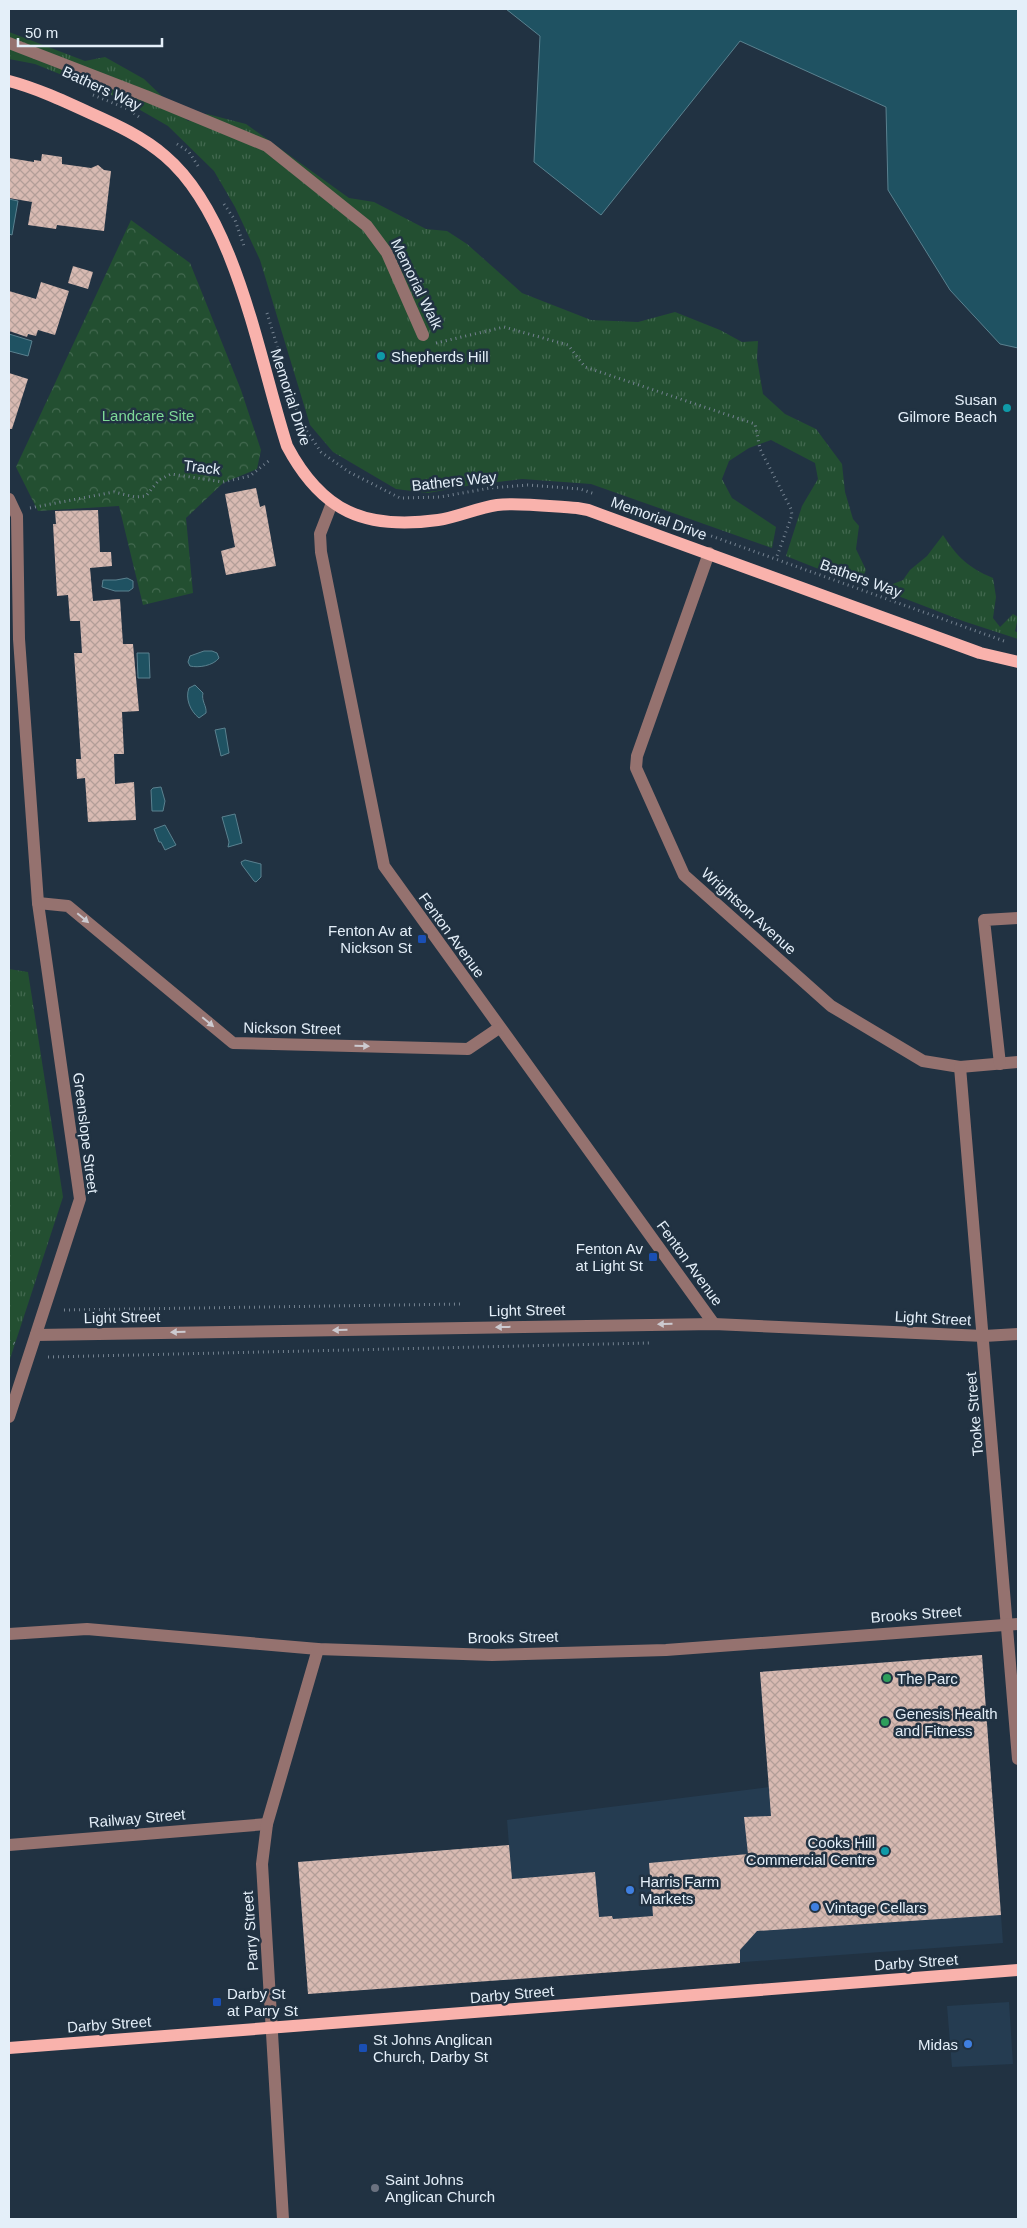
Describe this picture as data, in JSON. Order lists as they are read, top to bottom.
{
  "streets": {
    "main road": ["Memorial Drive", "Darby Street"],
    "street": [
      "Memorial Walk",
      "Wrightson Avenue",
      "Fenton Avenue",
      "Nickson Street",
      "Greenslope Street",
      "Light Street",
      "Tooke Street",
      "Brooks Street",
      "Railway Street",
      "Parry Street"
    ],
    "path": ["Bathers Way", "Track"]
  },
  "crossings": [
    ["Bathers Way", "Memorial Walk"],
    ["Memorial Drive", "Wrightson Avenue"],
    ["Memorial Drive", "Fenton Avenue"],
    ["Track", "Greenslope Street"],
    ["Wrightson Avenue", "Tooke Street"],
    ["Fenton Avenue", "Nickson Street"],
    ["Fenton Avenue", "Light Street"],
    ["Nickson Street", "Greenslope Street"],
    ["Greenslope Street", "Light Street"],
    ["Light Street", "Tooke Street"],
    ["Tooke Street", "Brooks Street"],
    ["Brooks Street", "Parry Street"],
    ["Railway Street", "Parry Street"],
    ["Parry Street", "Darby Street"]
  ],
  "one_way": ["Nickson Street", "Light Street"],
  "parks": ["Landcare Site"],
  "places": {
    "other": [
      "Shepherds Hill",
      "Susan Gilmore Beach",
      "The Parc",
      "Genesis Health and Fitness",
      "Cooks Hill Commercial Centre",
      "Harris Farm Markets",
      "Vintage Cellars",
      "Midas",
      "Saint Johns Anglican Church"
    ],
    "transit": [
      "Fenton Av at Nickson St",
      "Fenton Av at Light St",
      "Darby St at Parry St",
      "St Johns Anglican Church, Darby St"
    ]
  },
  "scale_bar": "50 m"
}
